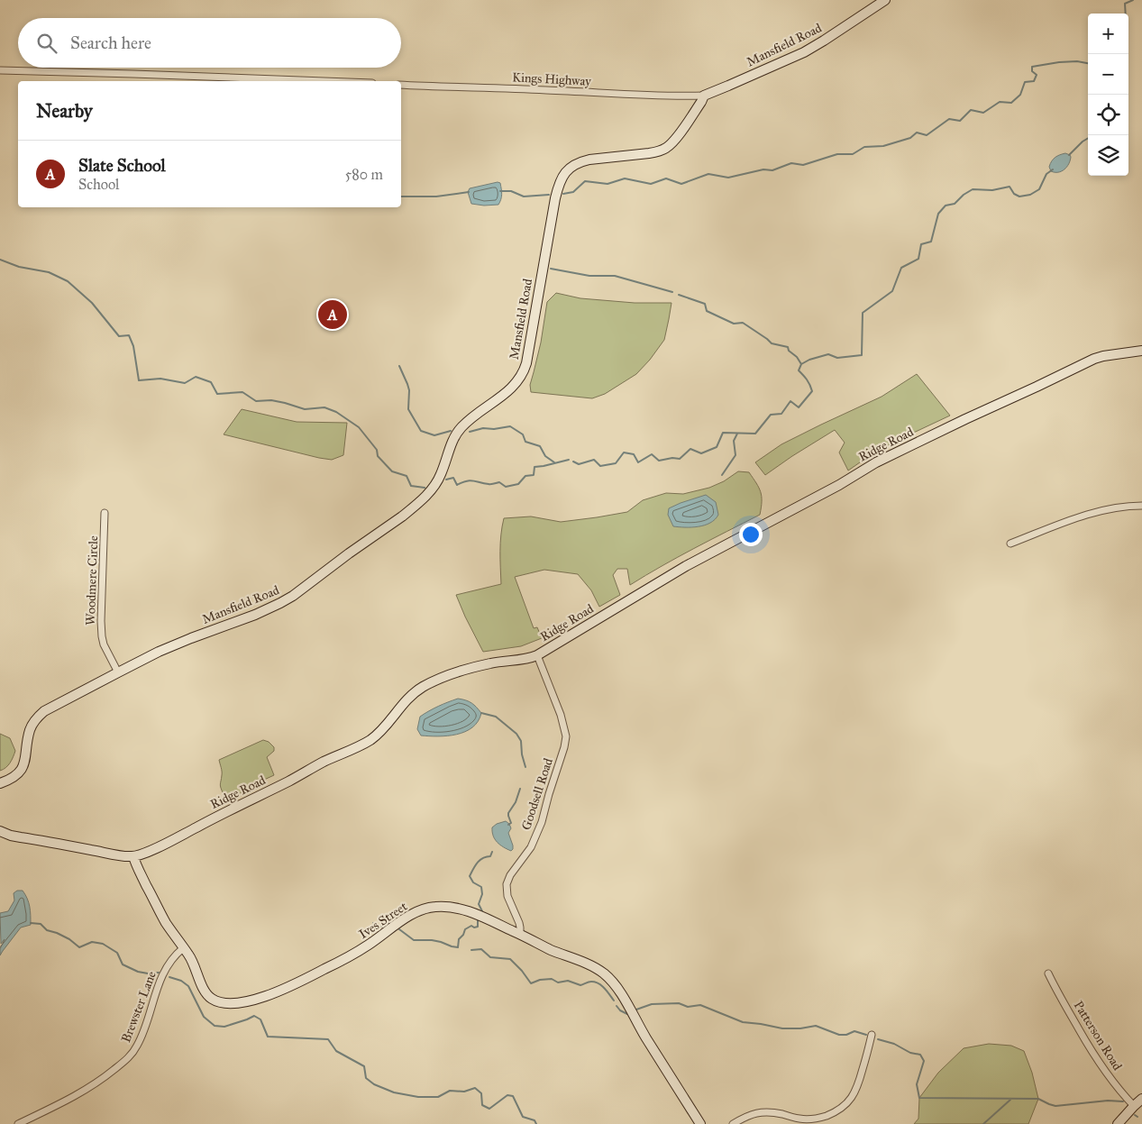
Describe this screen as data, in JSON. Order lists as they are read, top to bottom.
{
  "streets": {
    "street": [
      "Mansfield Road",
      "Kings Highway",
      "Ridge Road",
      "Woodmere Circle",
      "Goodsell Road",
      "Ives Street",
      "Brewster Lane",
      "Patterson Road"
    ]
  },
  "crossings": [
    ["Mansfield Road", "Kings Highway"],
    ["Mansfield Road", "Woodmere Circle"],
    ["Ridge Road", "Goodsell Road"],
    ["Ridge Road", "Ives Street"],
    ["Goodsell Road", "Ives Street"],
    ["Ives Street", "Brewster Lane"]
  ],
  "page": {
    "map_buttons": ["+", "−"],
    "search": "Search here",
    "heading": "Nearby",
    "list": [
      {
        "mark": "A",
        "name": "Slate School",
        "note": "School",
        "value": "580 m"
      }
    ],
    "pins": "A"
  }
}
